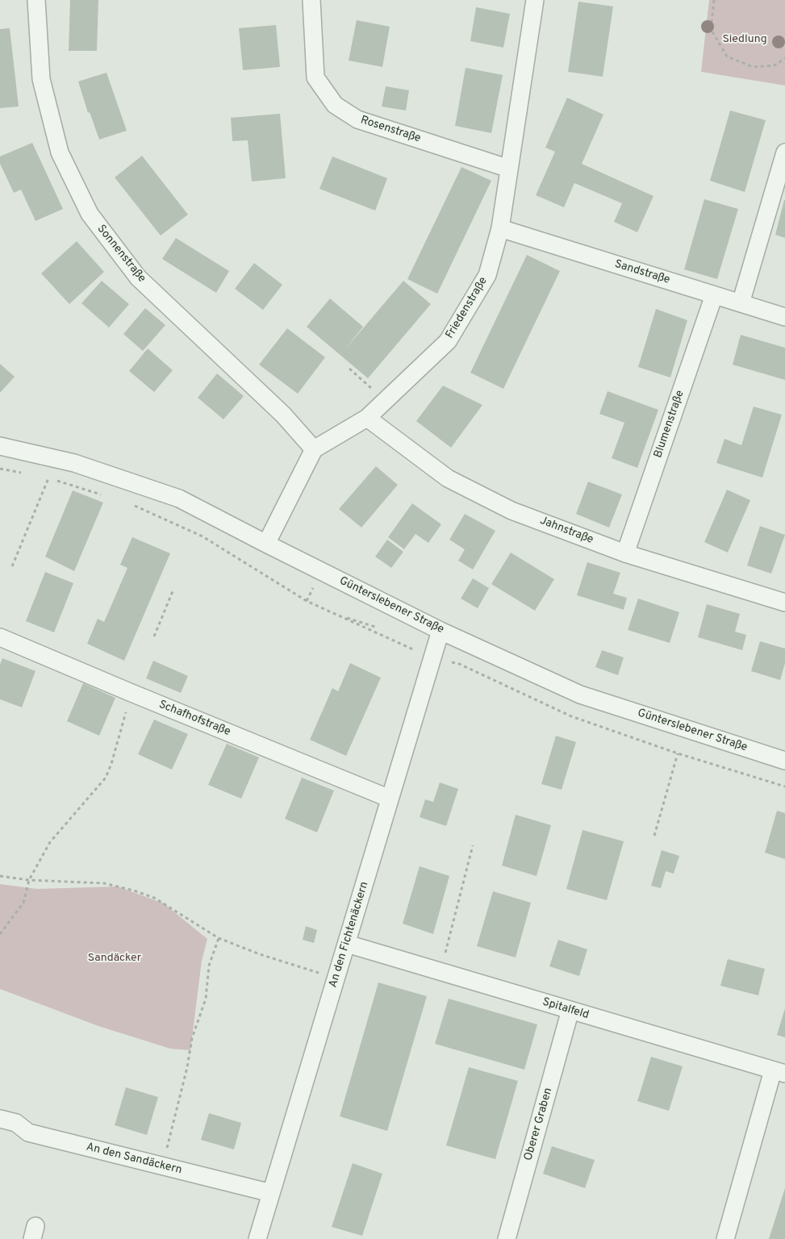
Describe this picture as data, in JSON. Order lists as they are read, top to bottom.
{
  "streets": {
    "street": [
      "Rosenstraße",
      "Sonnenstraße",
      "Sandstraße",
      "Friedenstraße",
      "Blumenstraße",
      "Jahnstraße",
      "Günterslebener Straße",
      "Schafhofstraße",
      "An den Fichtenäckern",
      "Spitalfeld",
      "Oberer Graben",
      "An den Sandäckern"
    ]
  },
  "crossings": [
    ["Rosenstraße", "Friedenstraße"],
    ["Sonnenstraße", "Friedenstraße"],
    ["Sandstraße", "Friedenstraße"],
    ["Sandstraße", "Blumenstraße"],
    ["Friedenstraße", "Jahnstraße"],
    ["Blumenstraße", "Jahnstraße"],
    ["Günterslebener Straße", "An den Fichtenäckern"],
    ["Schafhofstraße", "An den Fichtenäckern"],
    ["An den Fichtenäckern", "Spitalfeld"],
    ["An den Fichtenäckern", "An den Sandäckern"],
    ["Spitalfeld", "Oberer Graben"]
  ],
  "parks": ["Siedlung", "Sandäcker"]
}
